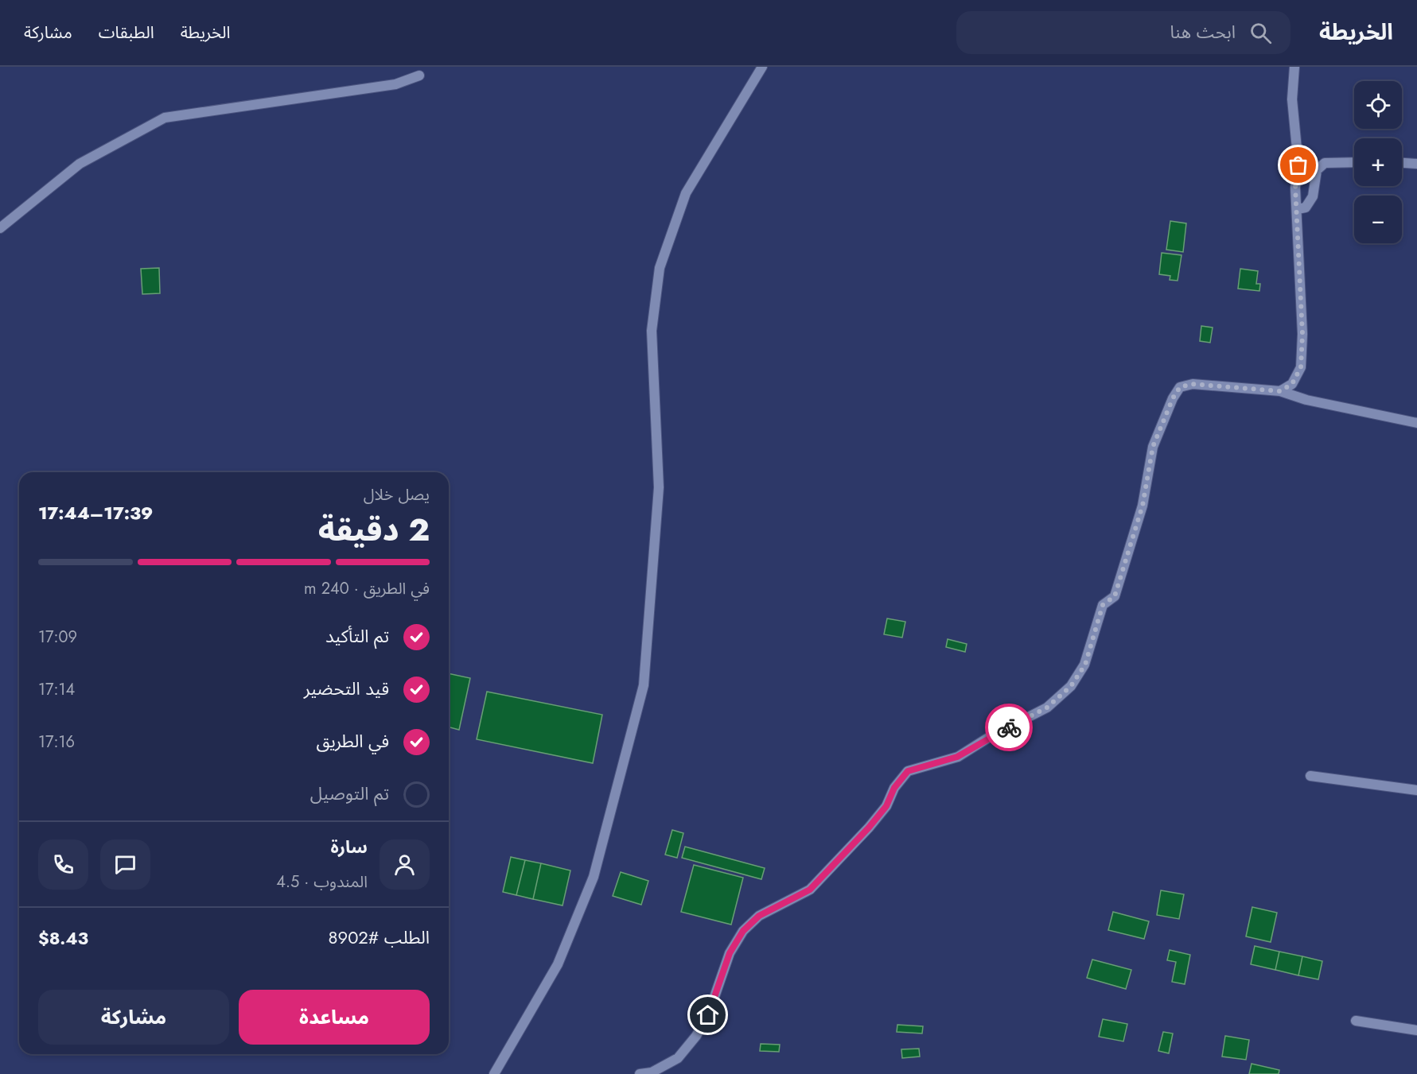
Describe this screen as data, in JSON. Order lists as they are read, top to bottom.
{
  "page": {
    "header": "الخريطة",
    "search": "ابحث هنا",
    "nav": ["الخريطة", "الطبقات", "مشاركة"],
    "map_buttons": ["+", "−"],
    "heading": ["2 دقيقة", "يصل خلال", "17:39–17:44"],
    "panel": [
      "سارة",
      "المندوب · 4.5",
      "الطلب #8902",
      "$8.43"
    ],
    "bar": "في الطريق · 240 m",
    "list": [
      ["تم التأكيد", "17:09"],
      ["قيد التحضير", "17:14"],
      ["في الطريق", "17:16"],
      "تم التوصيل"
    ],
    "buttons": ["مساعدة", "مشاركة"]
  }
}
